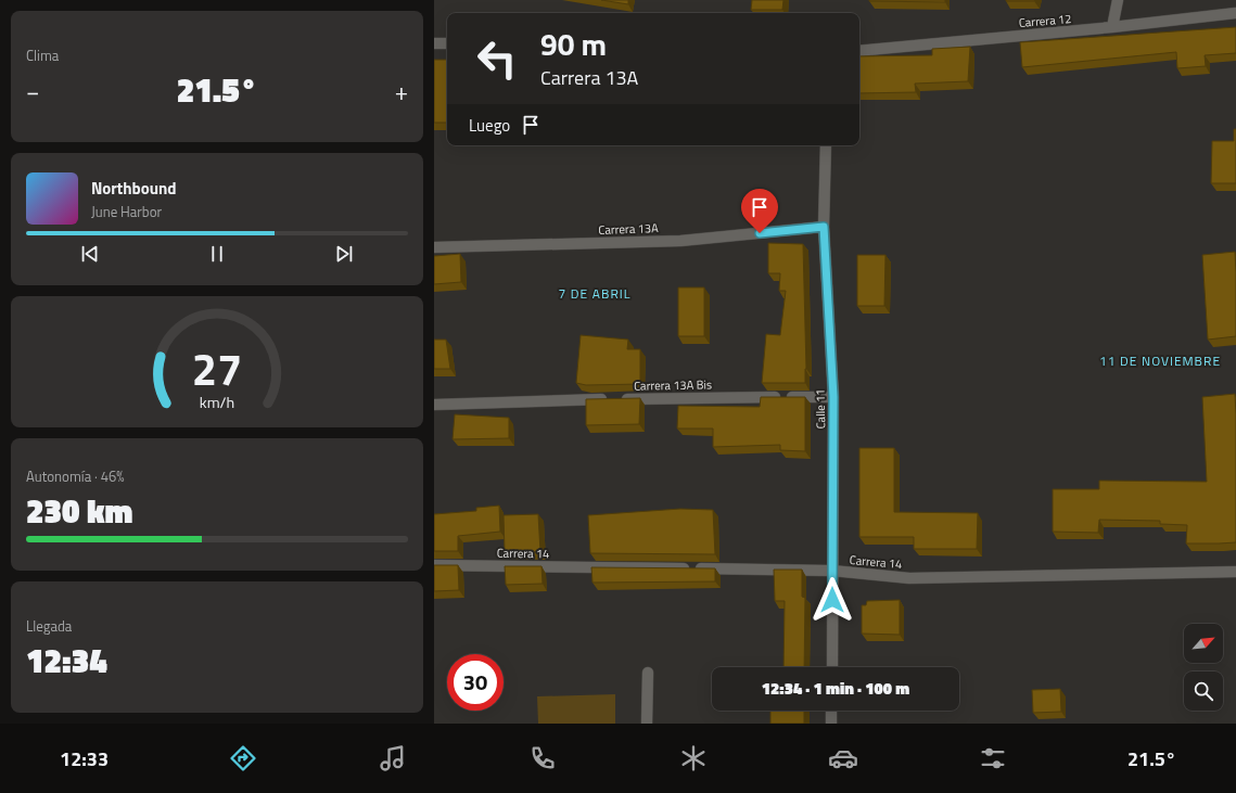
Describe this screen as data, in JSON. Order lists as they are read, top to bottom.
{
  "streets": {
    "street": [
      "Carrera 12",
      "Carrera 13A",
      "Carrera 13A Bis",
      "Calle 11",
      "Carrera 14"
    ]
  },
  "crossings": [
    ["Carrera 13A", "Calle 11"],
    ["Carrera 13A Bis", "Calle 11"],
    ["Calle 11", "Carrera 14"]
  ],
  "districts": ["7 DE ABRIL", "11 DE NOVIEMBRE"],
  "north": "top right",
  "page": {
    "tile": [
      "Clima",
      ["Autonomía · 46%", "230 km"],
      ["Llegada", "12:34"]
    ],
    "turn": ["90 m", "Carrera 13A"],
    "heat": ["−", "21.5°", "+"],
    "then": "Luego",
    "song": ["Northbound", "June Harbor"],
    "limit": "30",
    "trip": "12:34 · 1 min · 100 m",
    "tabs": ["12:33", "21.5°"],
    "gauge": ["27", "km/h"]
  }
}
